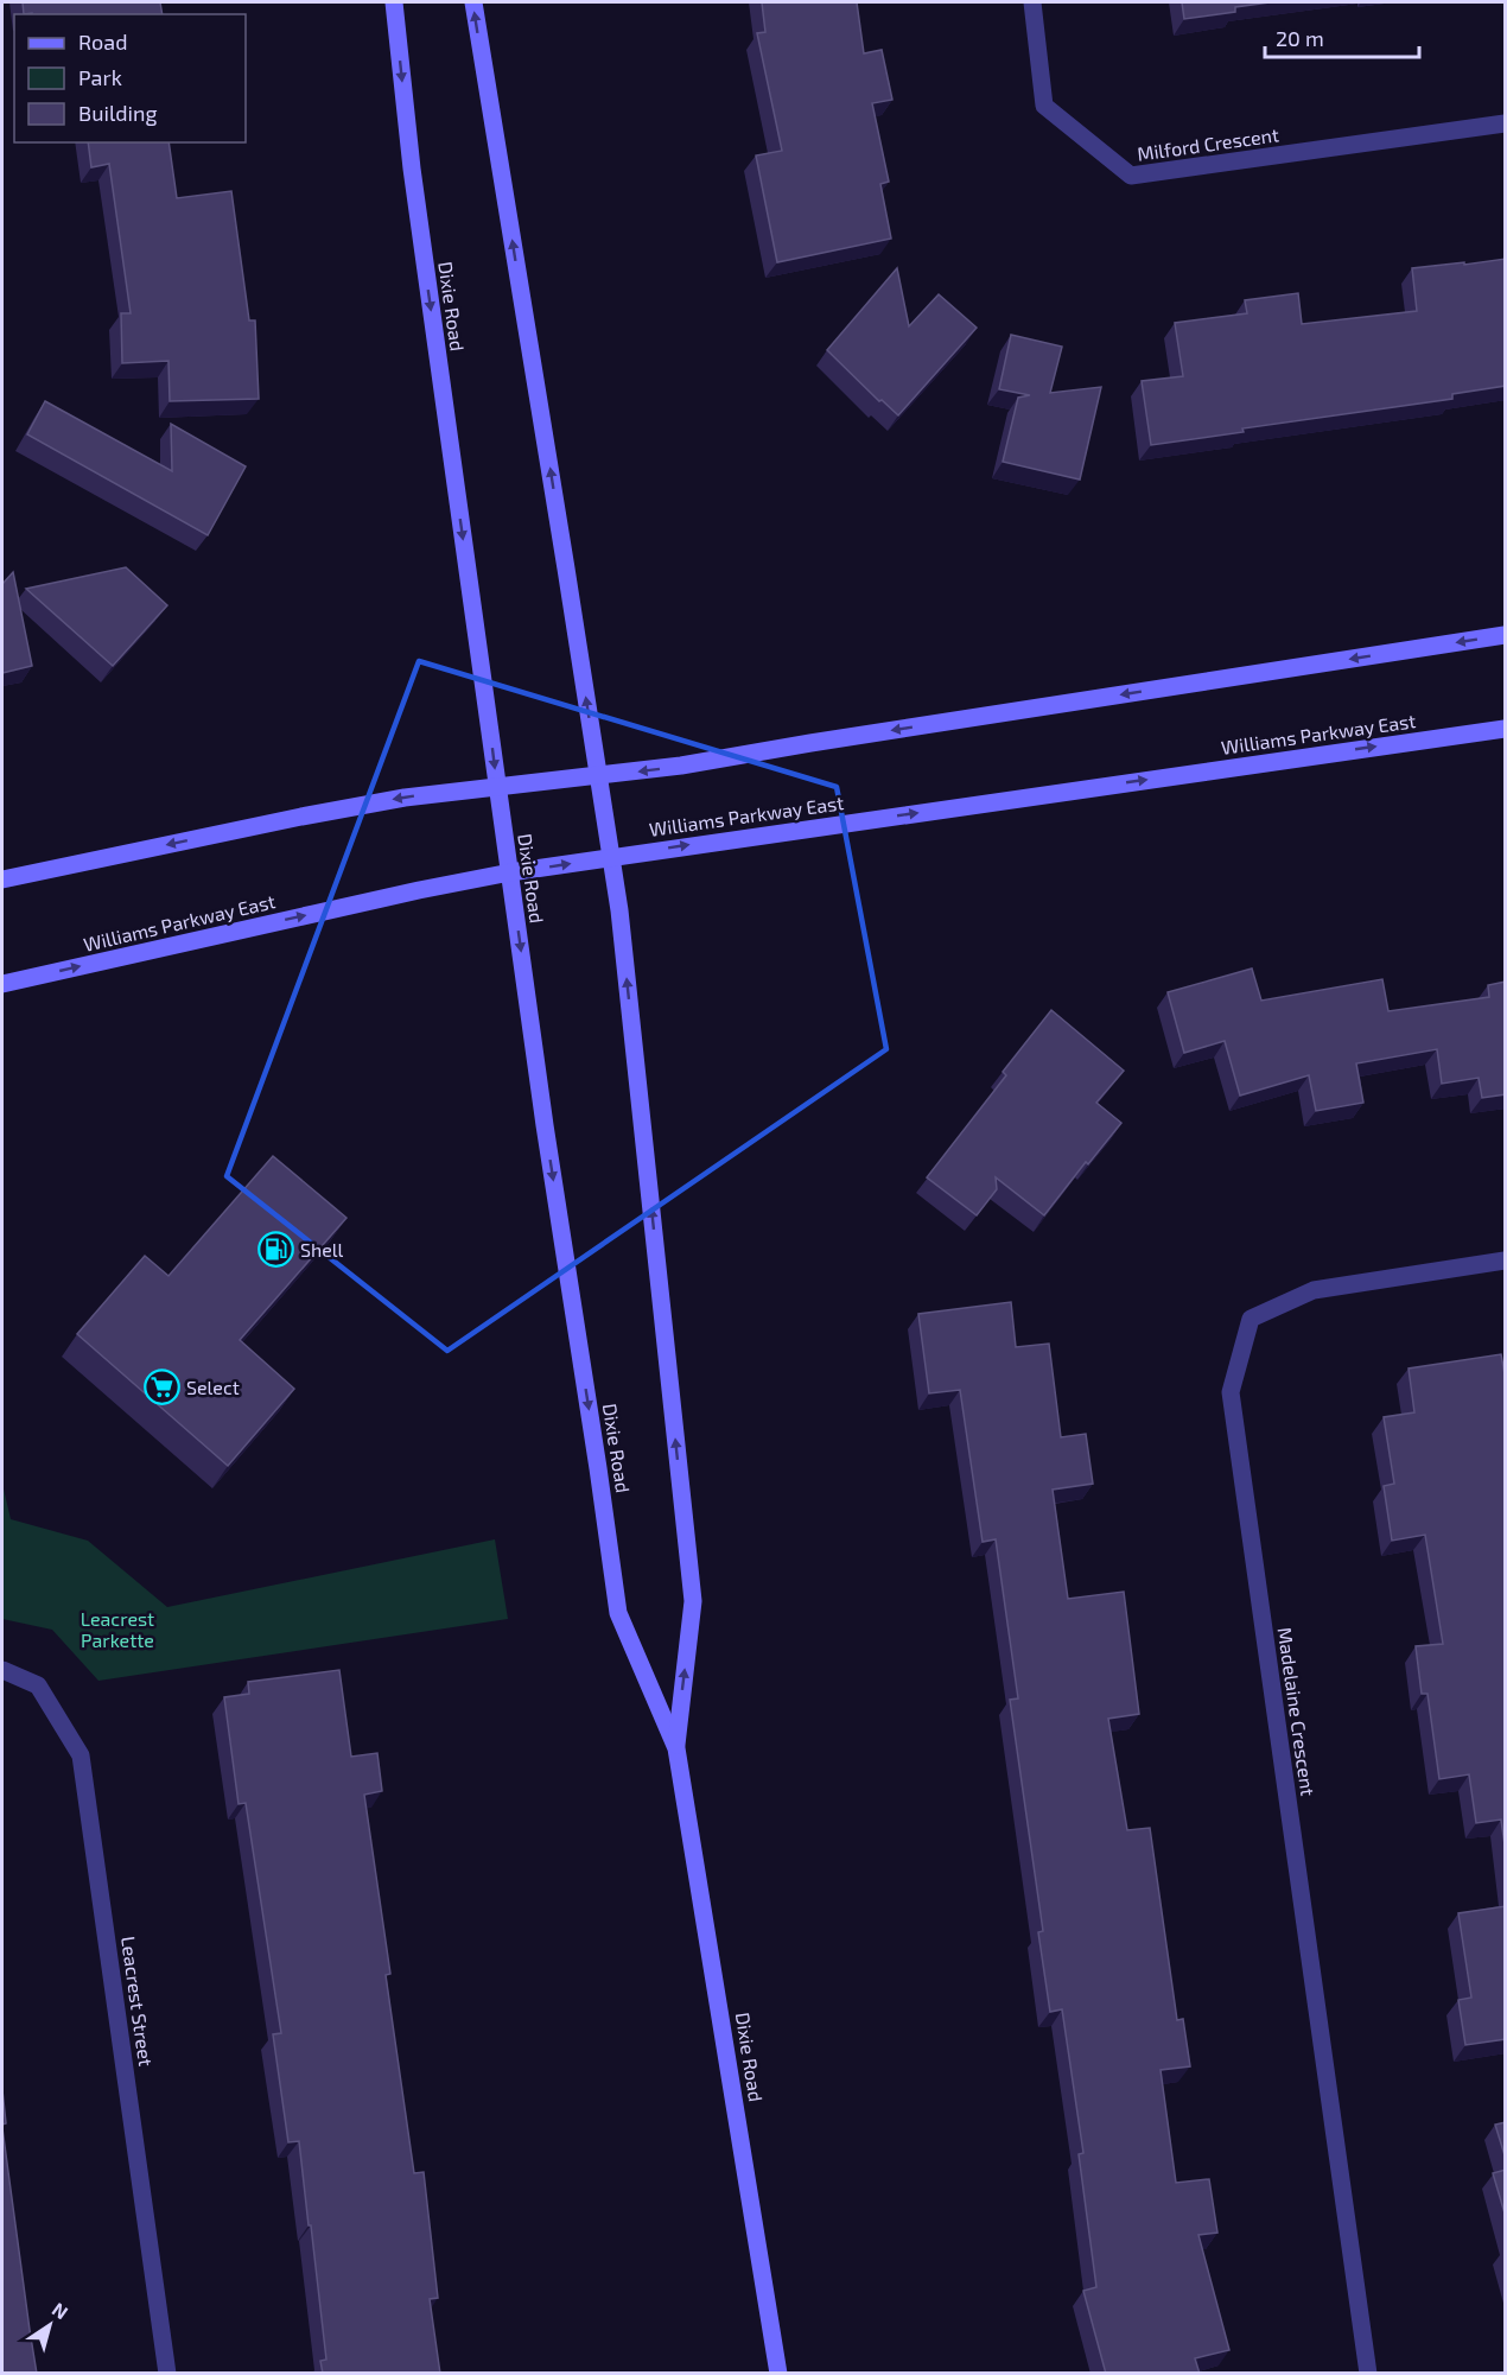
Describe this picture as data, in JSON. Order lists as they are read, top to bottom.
{
  "streets": {
    "main road": ["Dixie Road", "Williams Parkway East"],
    "street": ["Milford Crescent", "Madelaine Crescent", "Leacrest Street"]
  },
  "crossings": [
    ["Dixie Road", "Williams Parkway East"]
  ],
  "parks": ["Leacrest Parkette"],
  "places": {
    "fuel station": ["Shell"],
    "supermarket": ["Select"]
  },
  "legend": ["Road", "Park", "Building"],
  "scale_bar": "20 m",
  "north": "top right"
}
